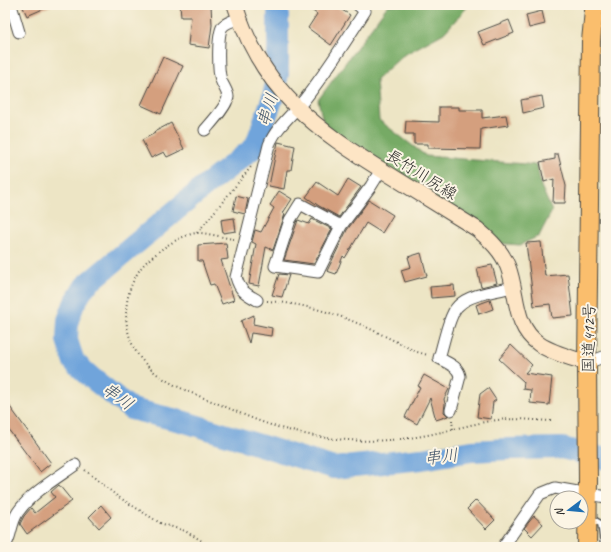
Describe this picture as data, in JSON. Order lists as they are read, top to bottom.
{
  "streets": {
    "highway": ["国道412号"],
    "main road": ["長竹川尻線"]
  },
  "crossings": [
    ["長竹川尻線", "国道412号"]
  ],
  "water": ["串川"],
  "north": "left"
}
